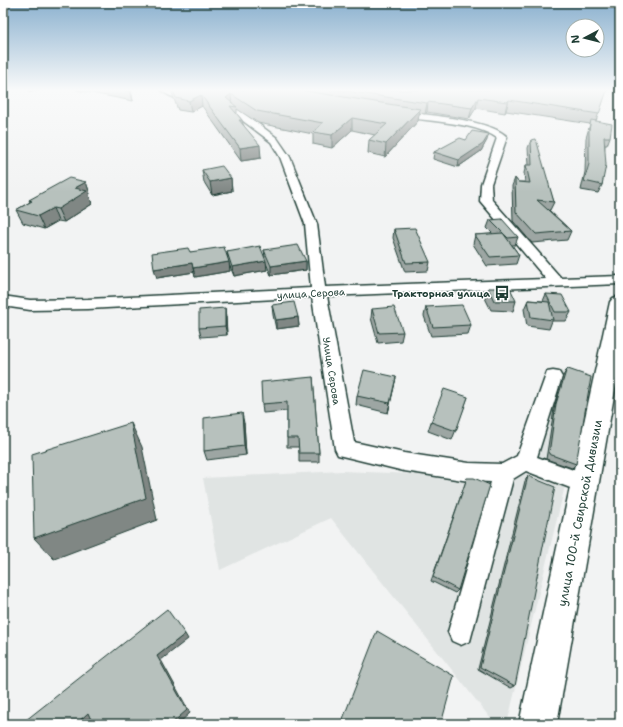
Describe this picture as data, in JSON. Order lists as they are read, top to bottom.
{
  "streets": {
    "main road": ["улица 100-й Свирской Дивизии"],
    "street": ["улица Серова", "Улица Серова"]
  },
  "crossings": [
    ["улица Серова", "Улица Серова"]
  ],
  "places": {
    "bus stop": ["Тракторная улица"]
  },
  "north": "left"
}
